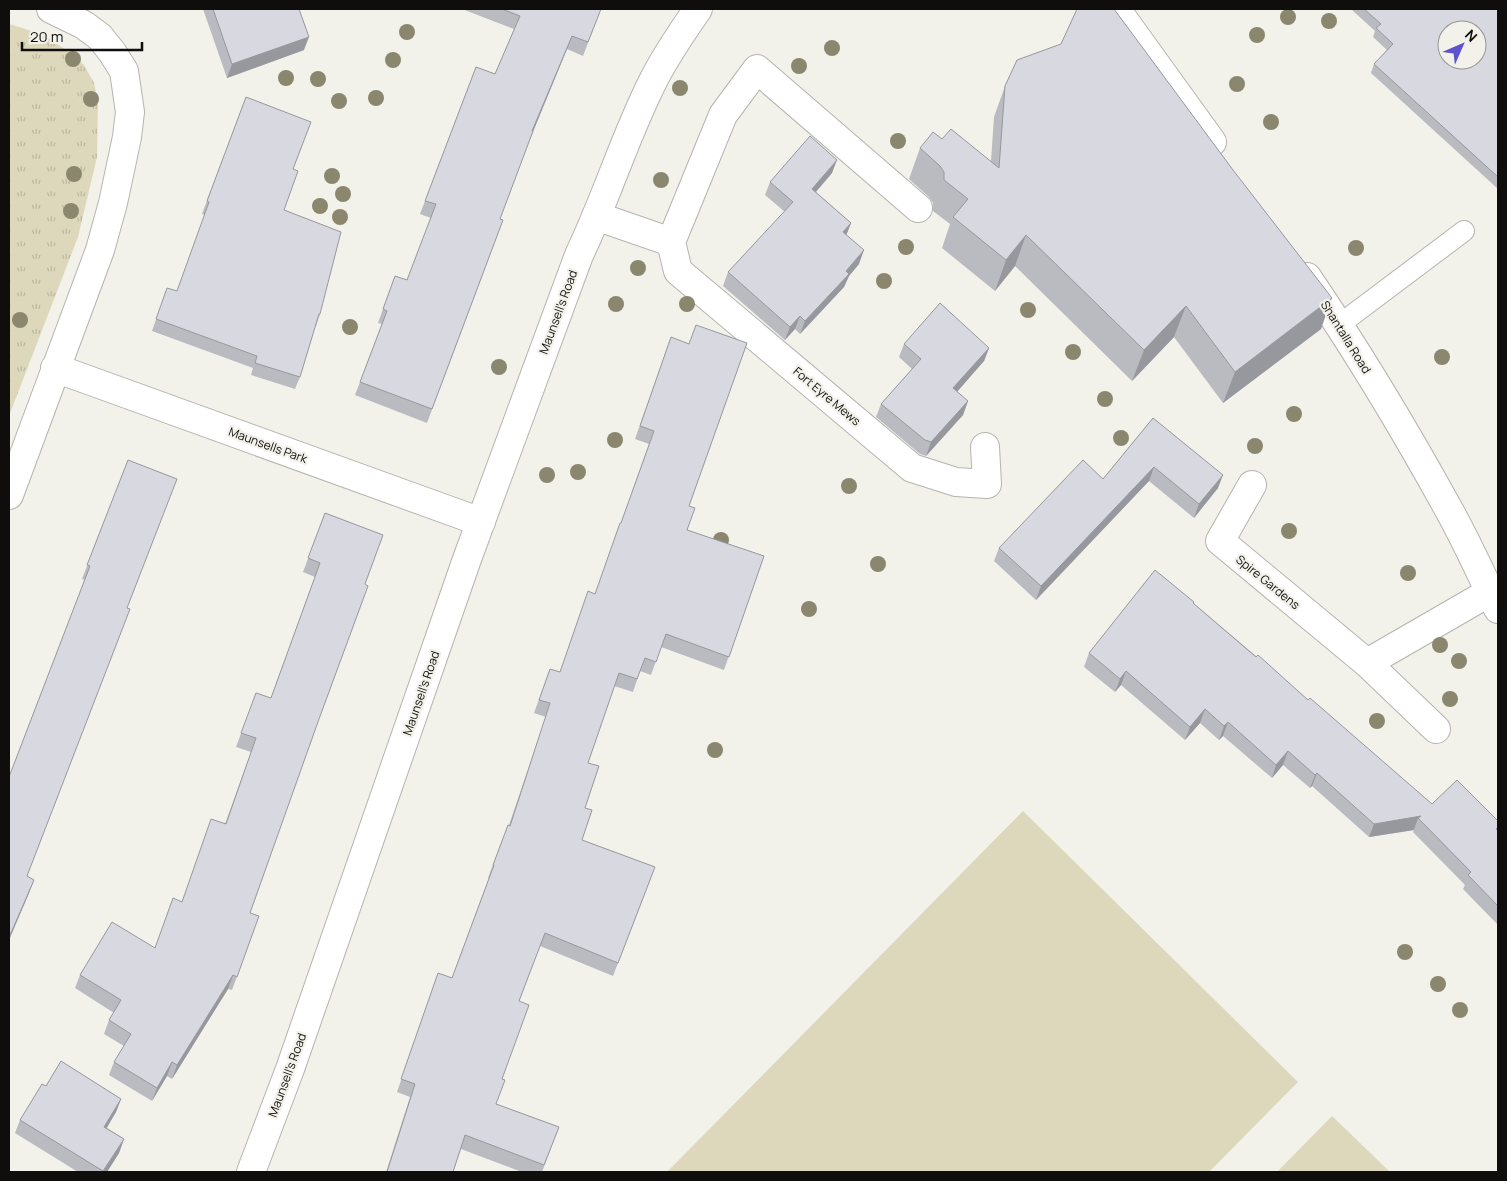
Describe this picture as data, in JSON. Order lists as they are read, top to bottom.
{
  "streets": {
    "street": [
      "Maunsell's Road",
      "Shantalla Road",
      "Fort Eyre Mews",
      "Maunsells Park",
      "Spire Gardens"
    ]
  },
  "crossings": [
    ["Maunsell's Road", "Maunsells Park"]
  ],
  "scale_bar": "20 m",
  "north": "top right"
}
